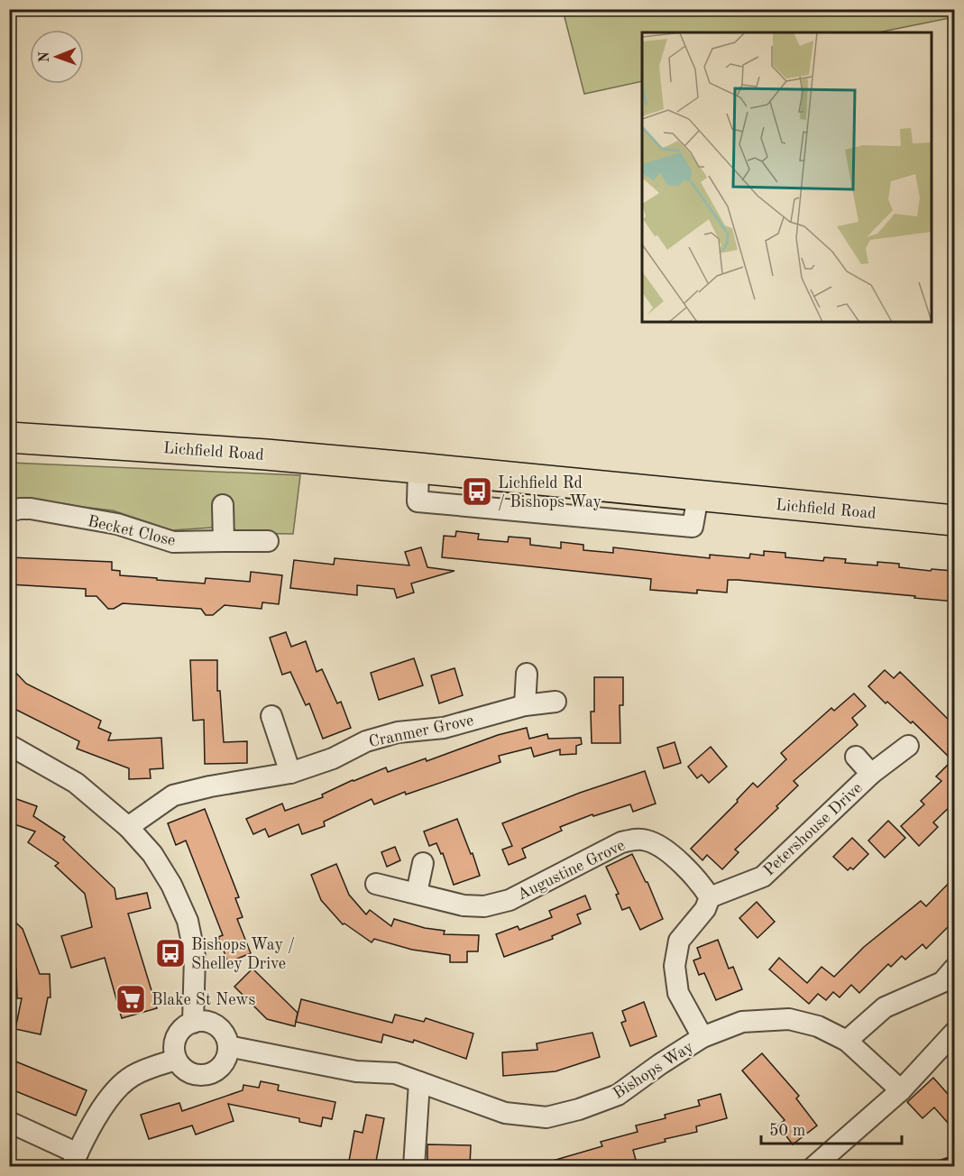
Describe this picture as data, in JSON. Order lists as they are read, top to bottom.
{
  "streets": {
    "main road": ["Lichfield Road"],
    "street": [
      "Becket Close",
      "Cranmer Grove",
      "Petershouse Drive",
      "Augustine Grove",
      "Bishops Way"
    ]
  },
  "crossings": [
    ["Petershouse Drive", "Augustine Grove"]
  ],
  "places": {
    "bus stop": ["Lichfield Rd / Bishops Way", "Bishops Way / Shelley Drive"],
    "supermarket": ["Blake St News"]
  },
  "scale_bar": "50 m",
  "north": "left"
}
